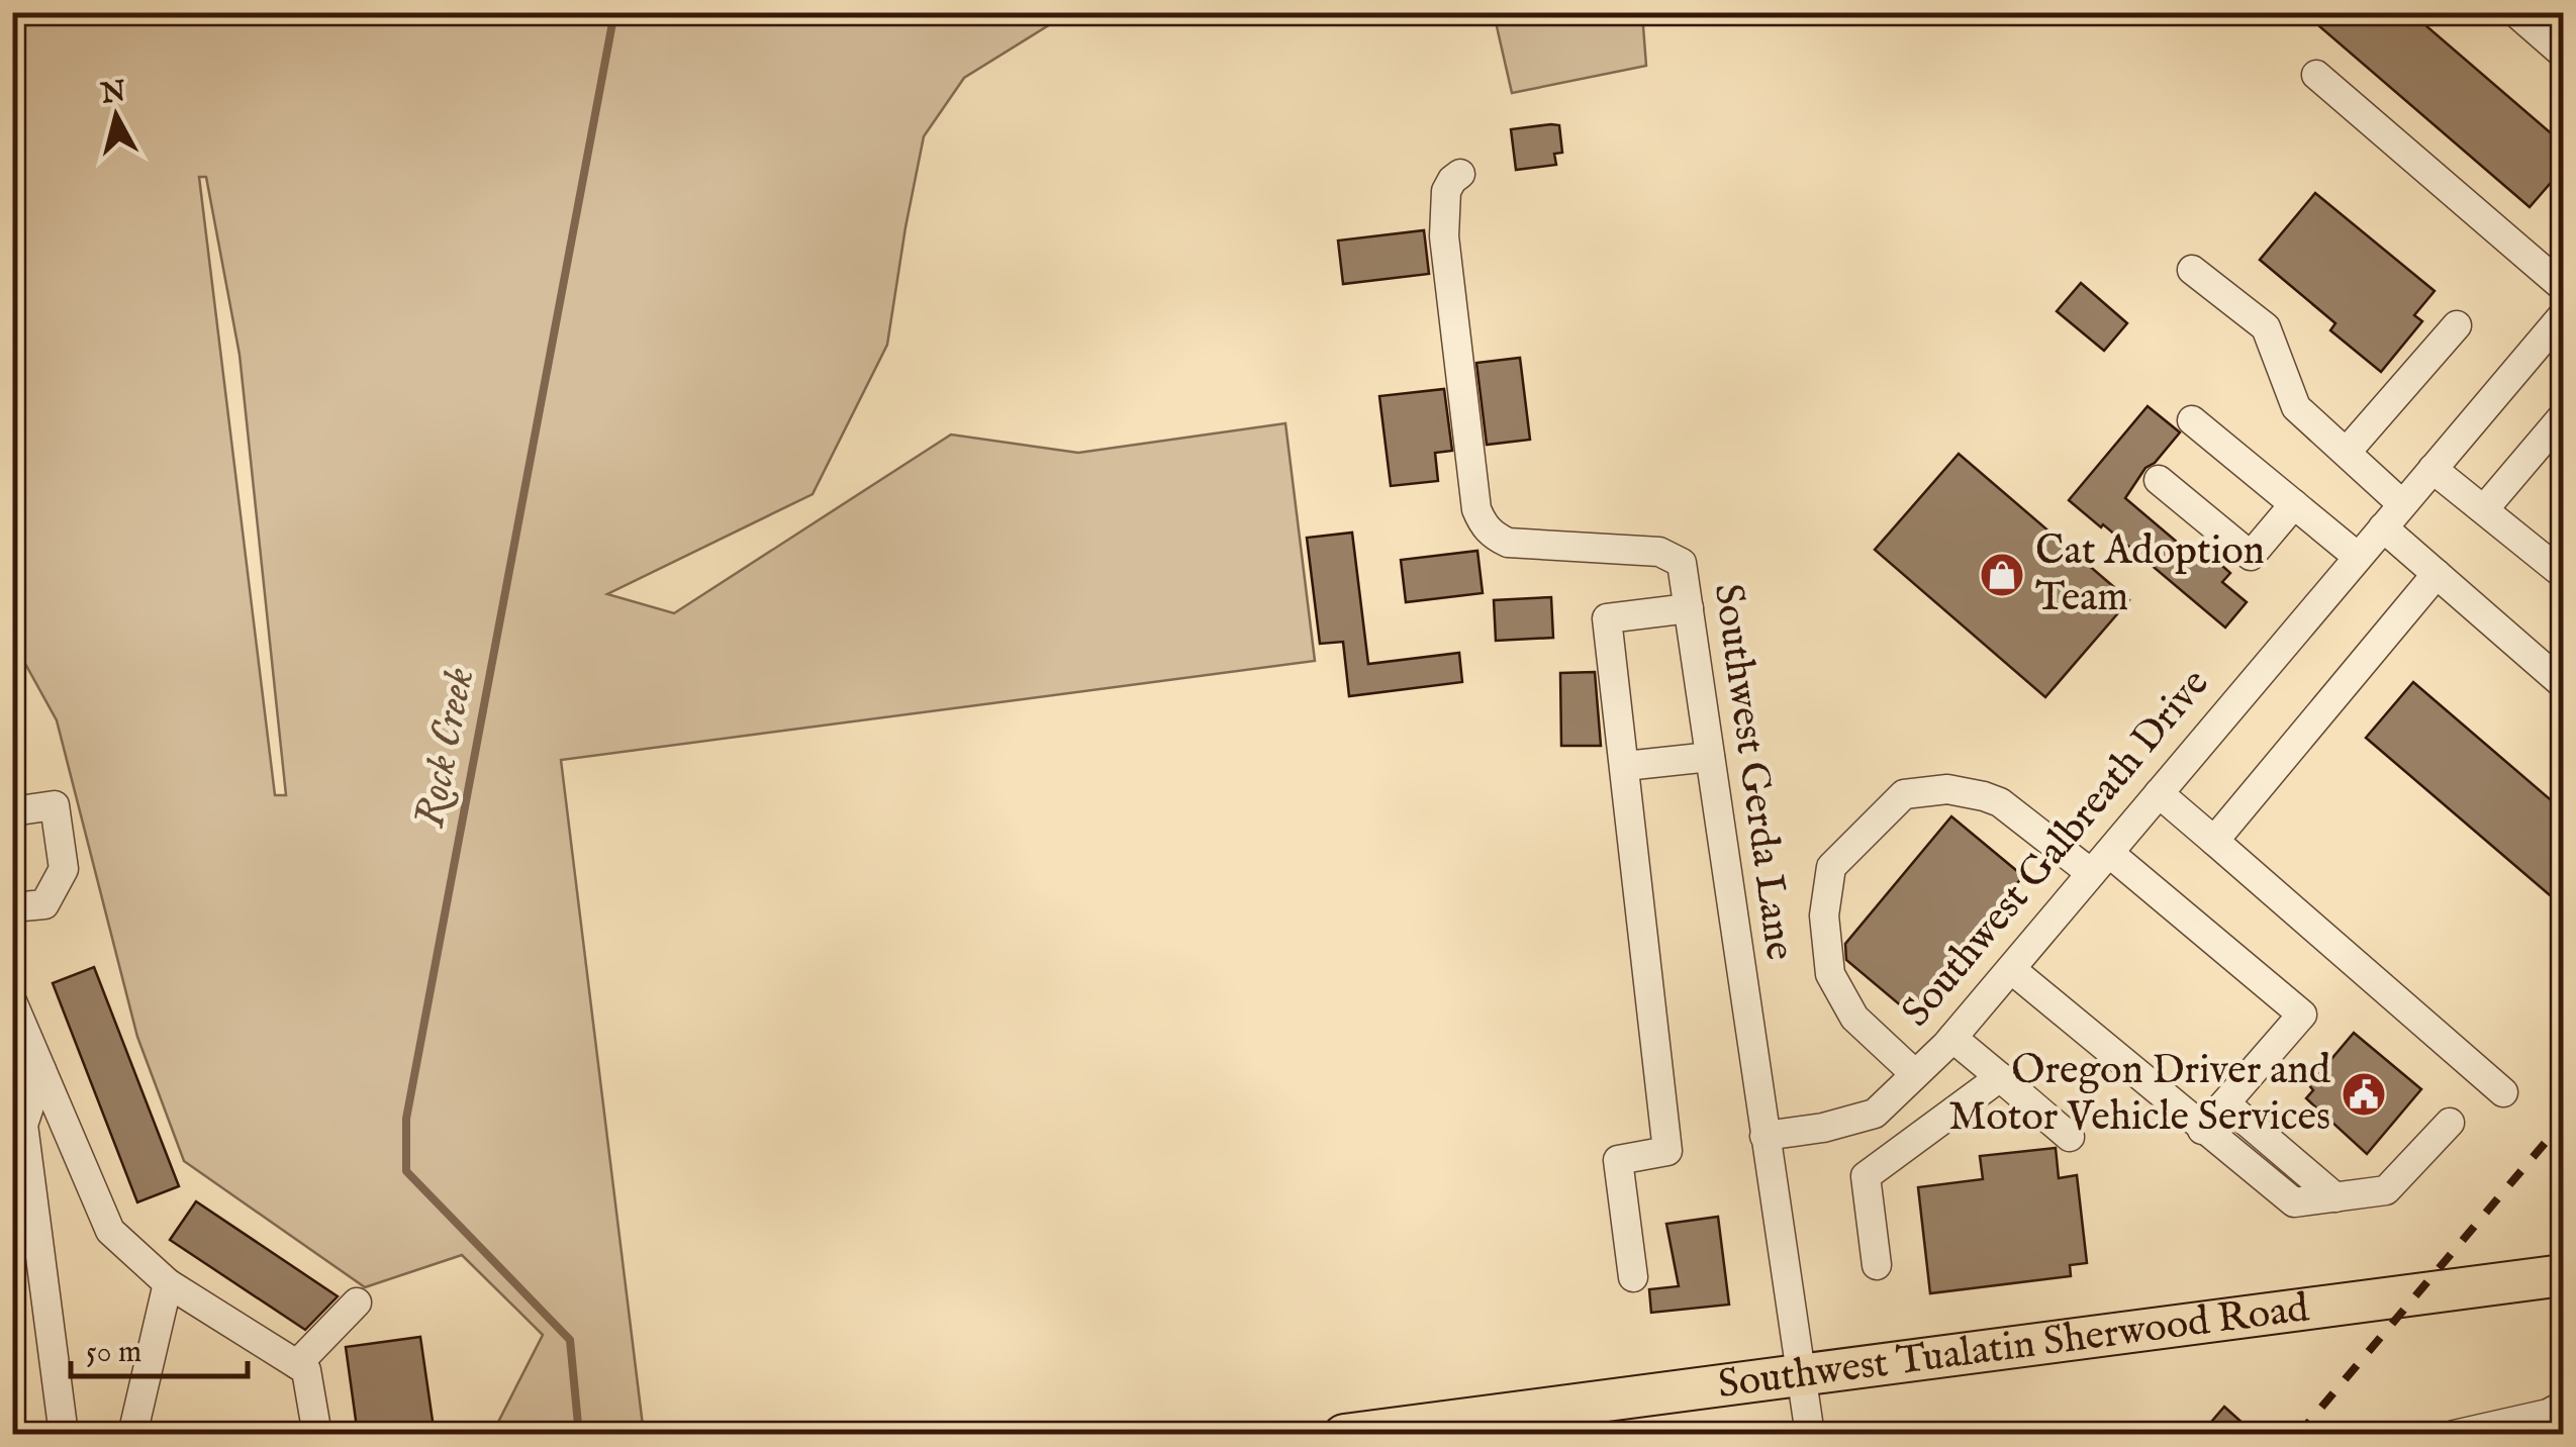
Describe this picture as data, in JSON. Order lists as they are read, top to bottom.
{
  "streets": {
    "highway": ["Southwest Tualatin Sherwood Road"],
    "street": ["Southwest Gerda Lane", "Southwest Galbreath Drive"]
  },
  "crossings": [
    ["Southwest Gerda Lane", "Southwest Galbreath Drive"],
    ["Southwest Gerda Lane", "Southwest Tualatin Sherwood Road"]
  ],
  "water": ["Rock Creek"],
  "places": {
    "shop": ["Cat Adoption Team"],
    "public building": ["Oregon Driver and Motor Vehicle Services"]
  },
  "scale_bar": "50 m",
  "north": "top"
}
